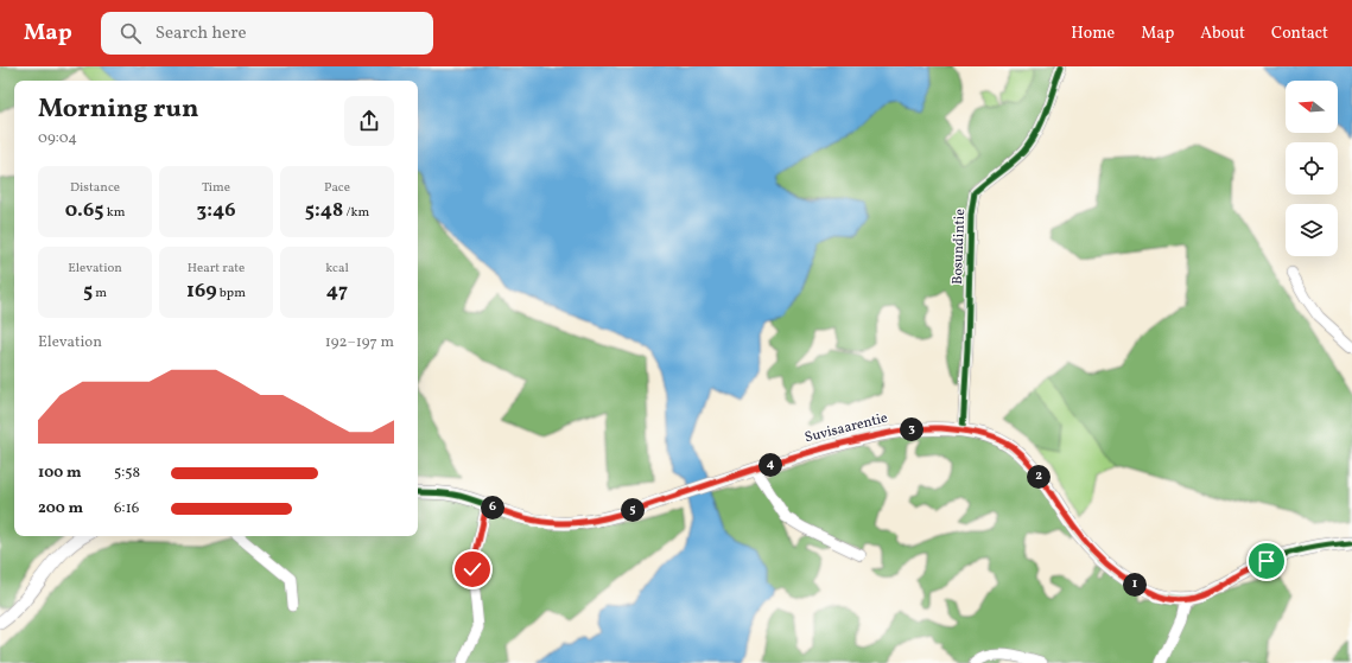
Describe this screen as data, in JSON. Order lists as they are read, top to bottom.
{
  "streets": {
    "street": ["Bosundintie", "Suvisaarentie"]
  },
  "crossings": [
    ["Bosundintie", "Suvisaarentie"]
  ],
  "north": "left",
  "page": {
    "header": "Map",
    "search": "Search here",
    "nav": [
      "Home",
      "Map",
      "About",
      "Contact"
    ],
    "heading": ["Morning run", "09:04"],
    "stats": [
      ["Distance", "0.65 km"],
      ["Time", "3:46"],
      ["Pace", "5:48 /km"],
      ["Elevation", "5 m"],
      ["Heart rate", "169 bpm"],
      ["kcal", "47"]
    ],
    "chart": ["Elevation", "192–197 m"],
    "pins": [
      "3",
      "4",
      "2",
      "6",
      "5",
      "1"
    ],
    "list": [
      {
        "name": "100 m",
        "note": "5:58"
      },
      {
        "name": "200 m",
        "note": "6:16"
      }
    ]
  }
}
